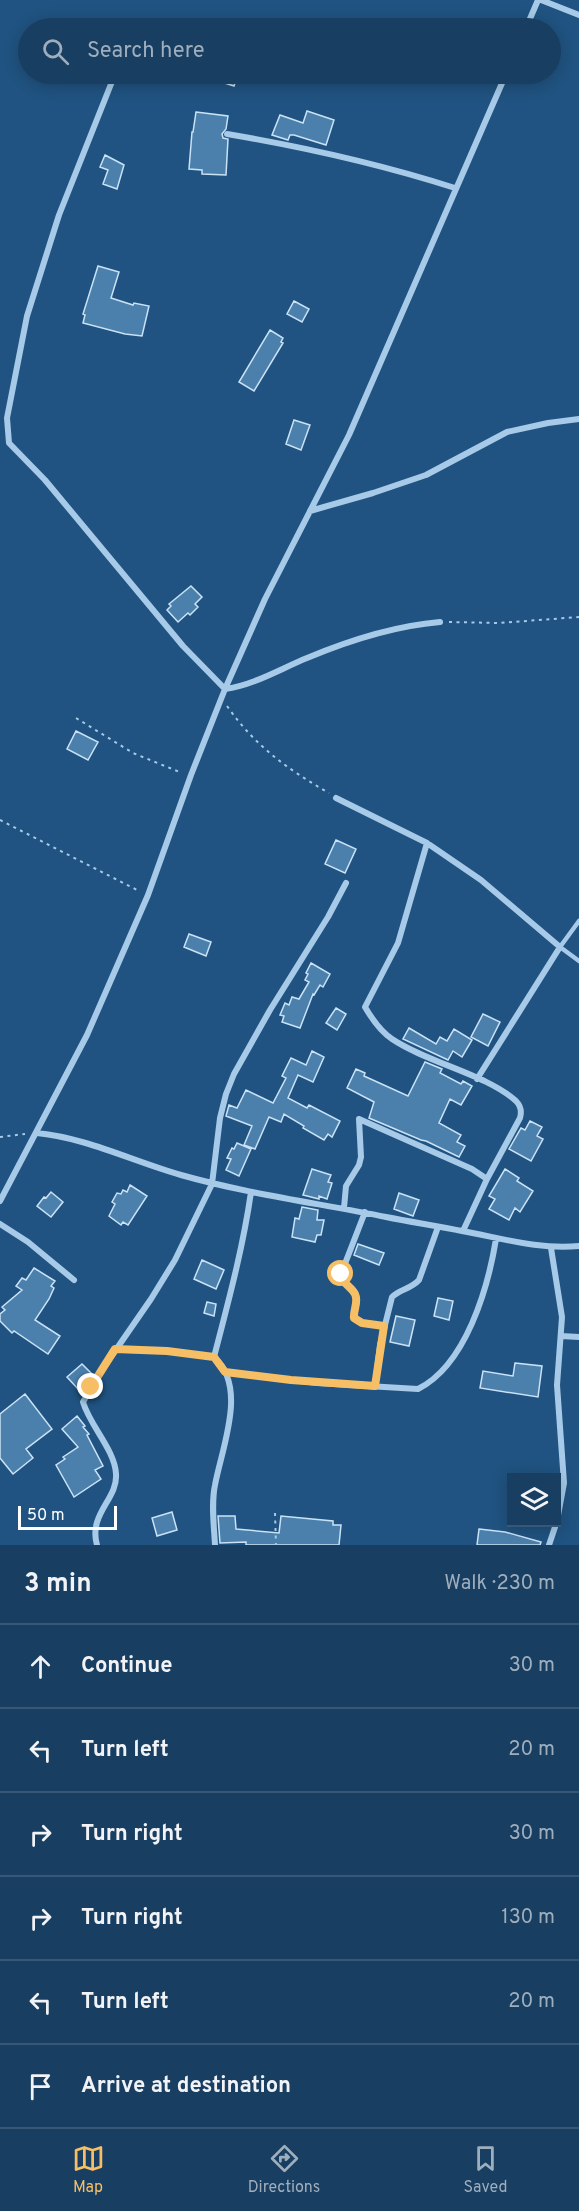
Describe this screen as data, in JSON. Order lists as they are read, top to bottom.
{
  "scale_bar": "50 m",
  "page": {
    "search": "Search here",
    "scale": "50 m",
    "heading": ["3 min", "Walk · 230 m"],
    "list": [
      ["Continue", "30 m"],
      ["Turn left", "20 m"],
      ["Turn right", "30 m"],
      ["Turn right", "130 m"],
      ["Turn left", "20 m"],
      "Arrive at destination"
    ],
    "nav": ["Map", "Directions", "Saved"]
  }
}
